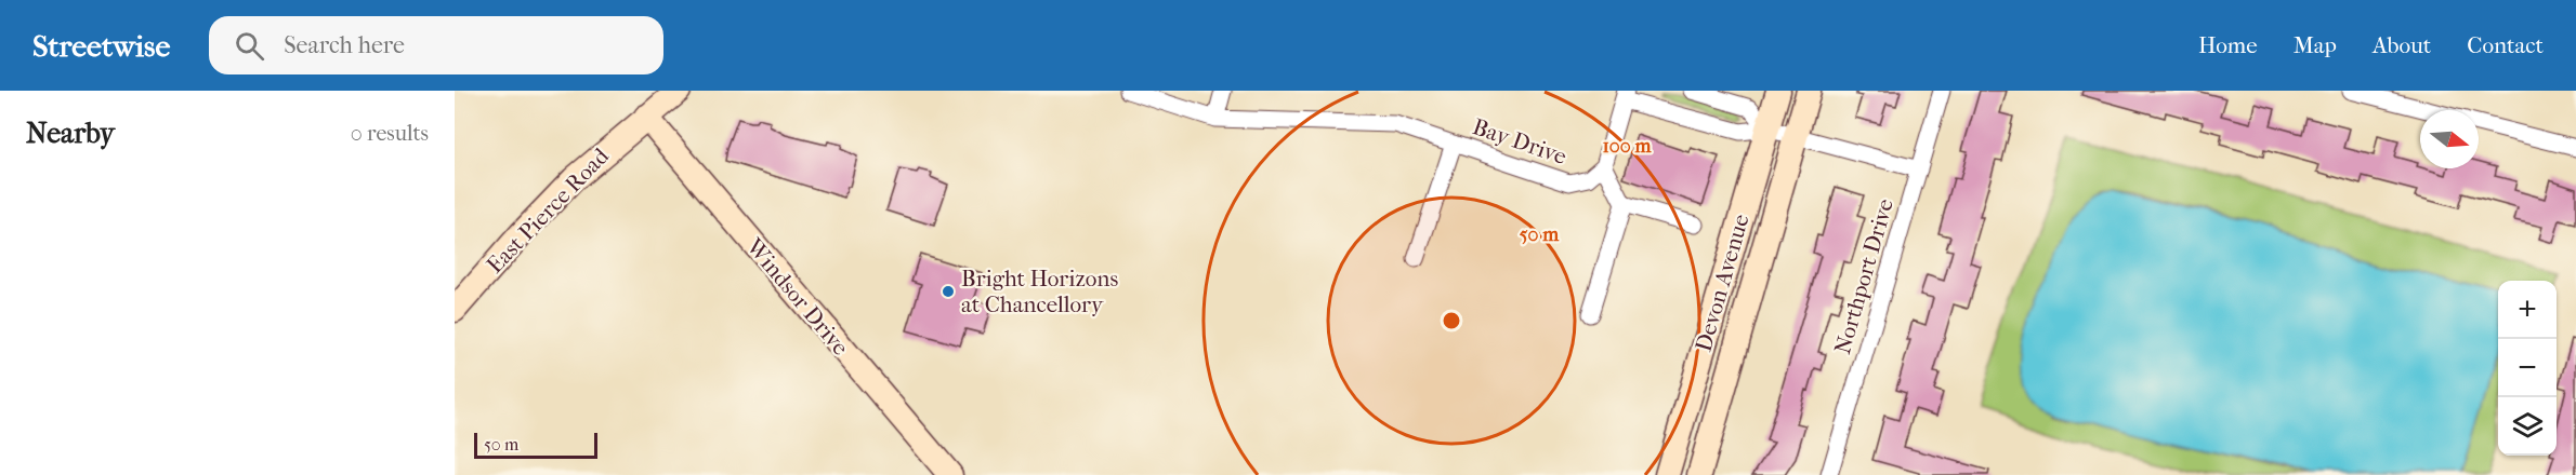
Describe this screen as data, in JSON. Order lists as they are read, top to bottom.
{
  "streets": {
    "main road": ["East Pierce Road", "Devon Avenue", "Windsor Drive"],
    "street": ["Bay Drive", "Northport Drive"]
  },
  "crossings": [
    ["East Pierce Road", "Windsor Drive"]
  ],
  "places": ["Bright Horizons at Chancellory"],
  "scale_bar": "50 m",
  "north": "right",
  "page": {
    "header": "Streetwise",
    "search": "Search here",
    "nav": [
      "Home",
      "Map",
      "About",
      "Contact"
    ],
    "heading": ["Nearby", "0 results"],
    "map_buttons": ["+", "−"],
    "scale": "50 m"
  },
  "rings": ["100 m", "50 m"]
}
